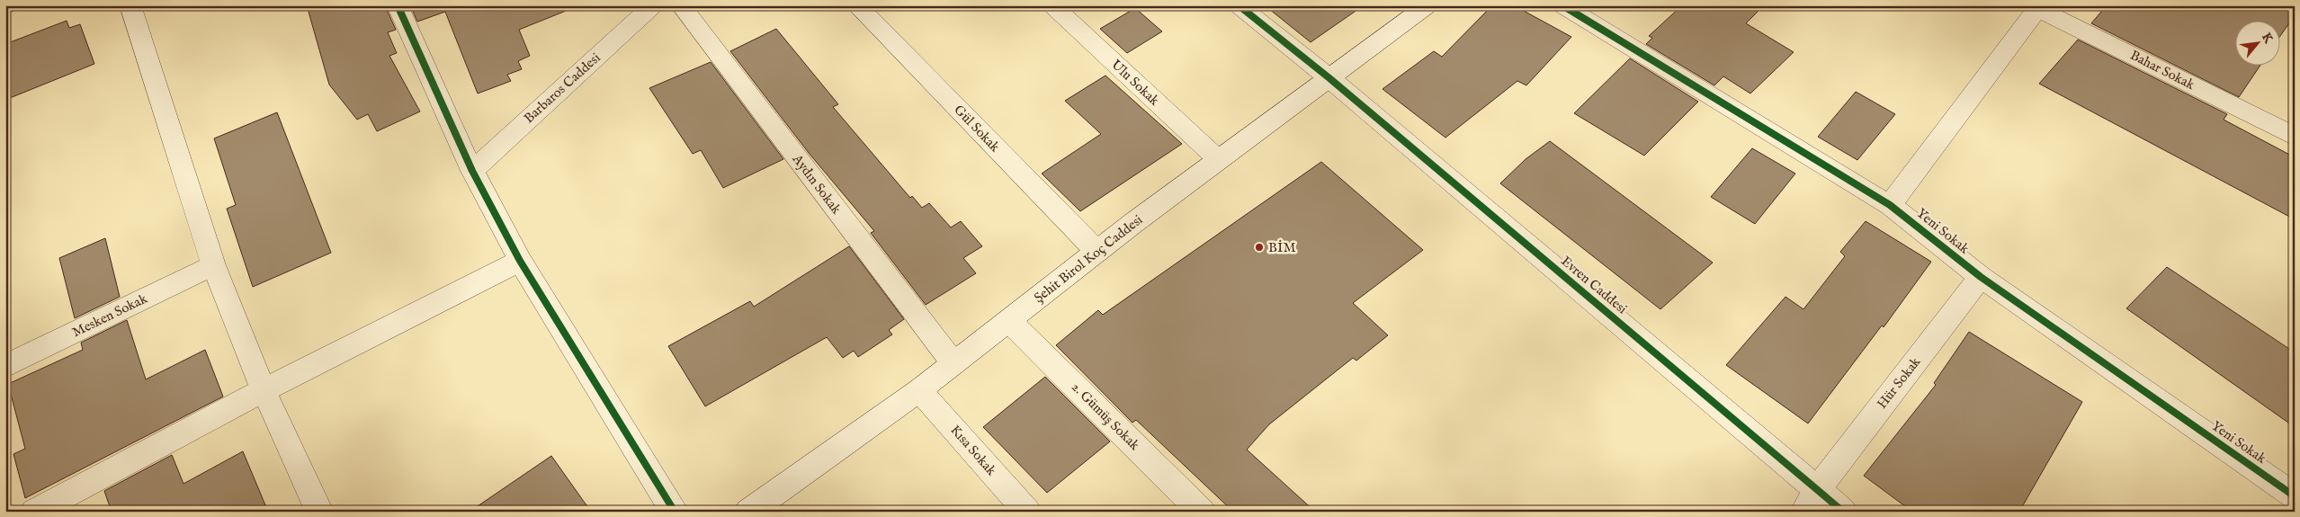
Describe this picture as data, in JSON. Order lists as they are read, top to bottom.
{
  "streets": {
    "street": [
      "Bahar Sokak",
      "Ulu Sokak",
      "Barbaros Caddesi",
      "Gül Sokak",
      "Aydın Sokak",
      "Yeni Sokak",
      "Şehit Birol Koç Caddesi",
      "Evren Caddesi",
      "Mesken Sokak",
      "Hür Sokak",
      "2. Gümüş Sokak",
      "Kısa Sokak"
    ]
  },
  "crossings": [
    ["Ulu Sokak", "Şehit Birol Koç Caddesi"],
    ["Gül Sokak", "Şehit Birol Koç Caddesi"],
    ["Aydın Sokak", "Şehit Birol Koç Caddesi"],
    ["Yeni Sokak", "Hür Sokak"],
    ["Şehit Birol Koç Caddesi", "Evren Caddesi"],
    ["Şehit Birol Koç Caddesi", "2. Gümüş Sokak"],
    ["Şehit Birol Koç Caddesi", "Kısa Sokak"],
    ["Evren Caddesi", "Hür Sokak"]
  ],
  "places": ["BİM"],
  "north": "top right"
}
